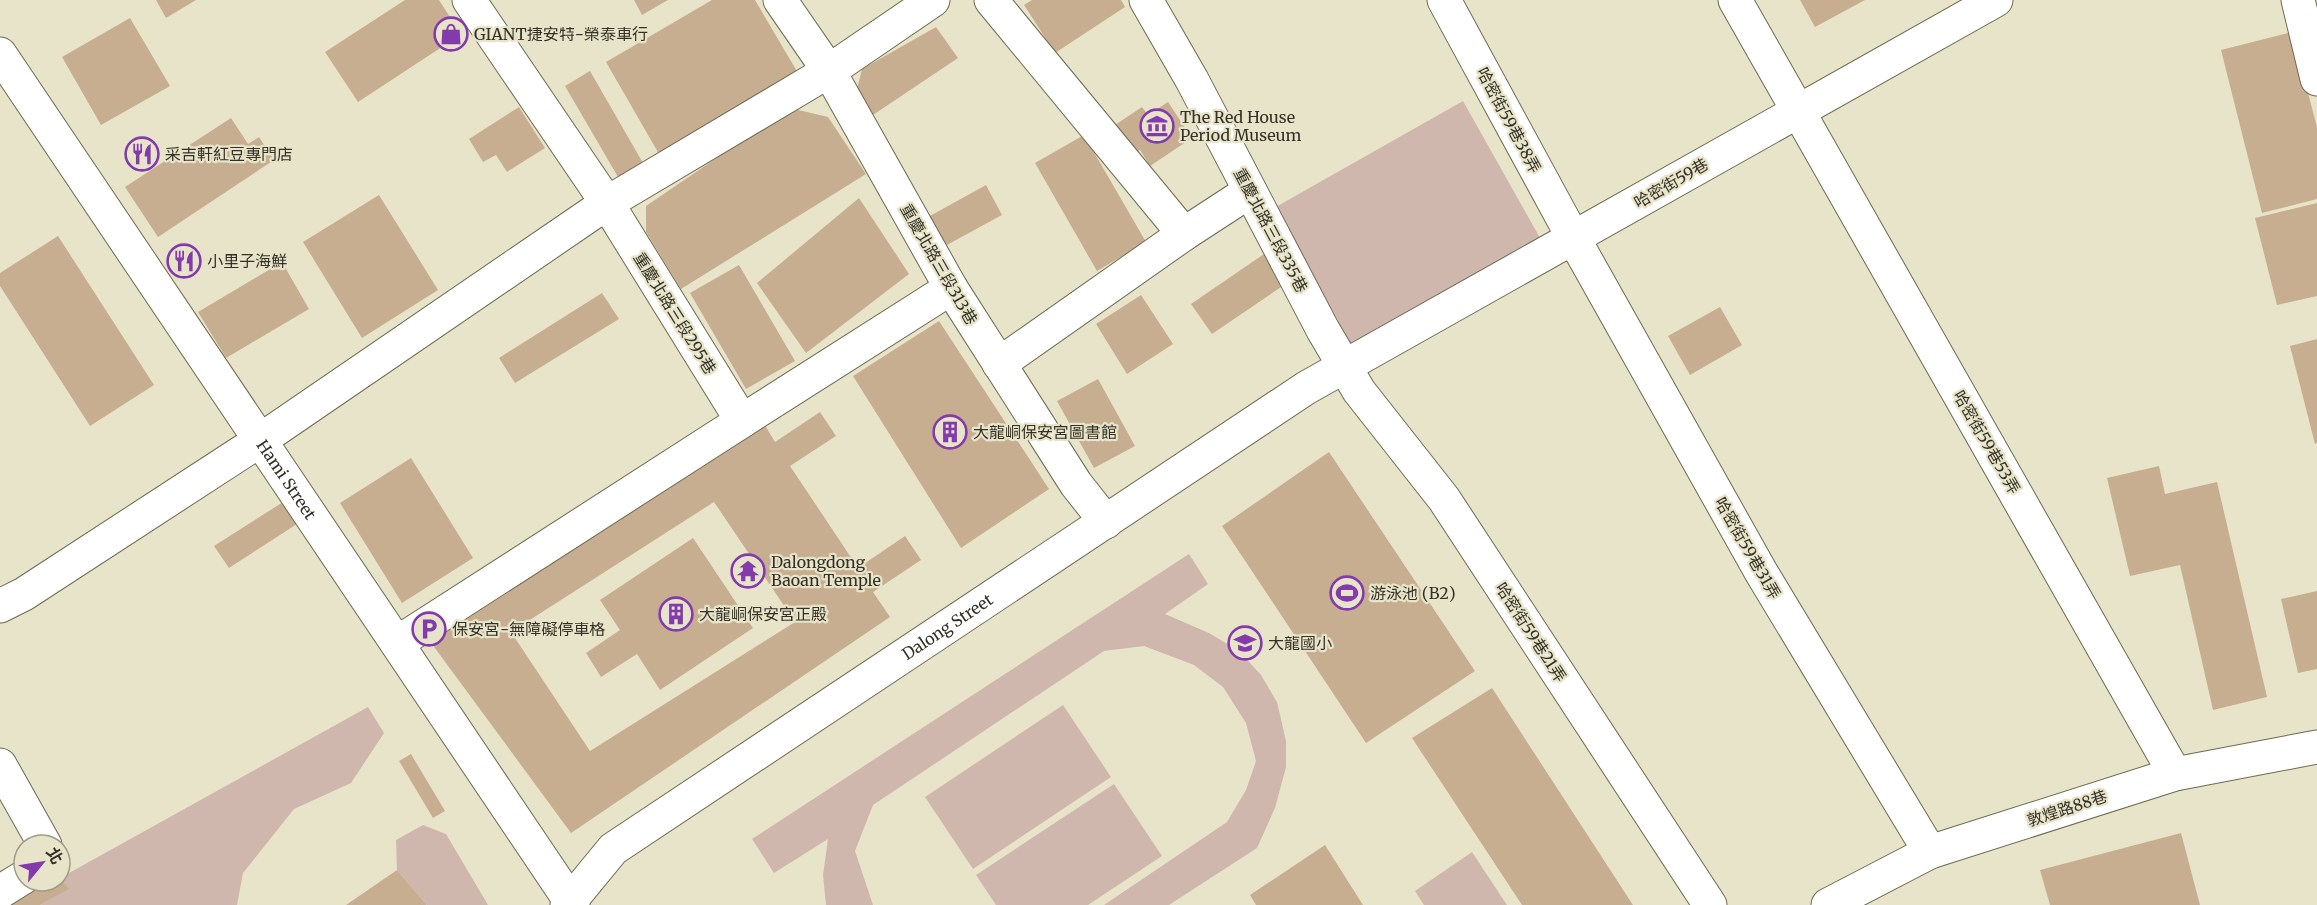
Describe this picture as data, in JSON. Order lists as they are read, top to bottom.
{
  "streets": {
    "street": [
      "哈密街59巷38弄",
      "哈密街59巷",
      "重慶北路三段335巷",
      "重慶北路三段313巷",
      "重慶北路三段295巷",
      "哈密街59巷53弄",
      "Hami Street",
      "哈密街59巷31弄",
      "Dalong Street",
      "哈密街59巷21弄",
      "敦煌路88巷"
    ]
  },
  "crossings": [
    ["哈密街59巷38弄", "哈密街59巷"],
    ["哈密街59巷38弄", "哈密街59巷31弄"],
    ["哈密街59巷", "重慶北路三段335巷"],
    ["哈密街59巷", "哈密街59巷53弄"],
    ["哈密街59巷", "哈密街59巷31弄"],
    ["哈密街59巷", "Dalong Street"],
    ["哈密街59巷", "哈密街59巷21弄"],
    ["重慶北路三段335巷", "Dalong Street"],
    ["重慶北路三段335巷", "哈密街59巷21弄"],
    ["重慶北路三段313巷", "Dalong Street"],
    ["哈密街59巷53弄", "敦煌路88巷"],
    ["Hami Street", "Dalong Street"],
    ["哈密街59巷31弄", "敦煌路88巷"],
    ["Dalong Street", "哈密街59巷21弄"]
  ],
  "places": {
    "shop": ["GIANT捷安特-榮泰車行"],
    "museum": ["The Red House Period Museum"],
    "restaurant": ["采吉軒紅豆專門店", "小里子海鮮"],
    "building": ["大龍峒保安宮圖書館", "大龍峒保安宮正殿"],
    "temple": ["Dalongdong Baoan Temple"],
    "sports": ["游泳池 (B2)"],
    "parking": ["保安宮-無障礙停車格"],
    "school or university": ["大龍國小"]
  },
  "north": "top right"
}
